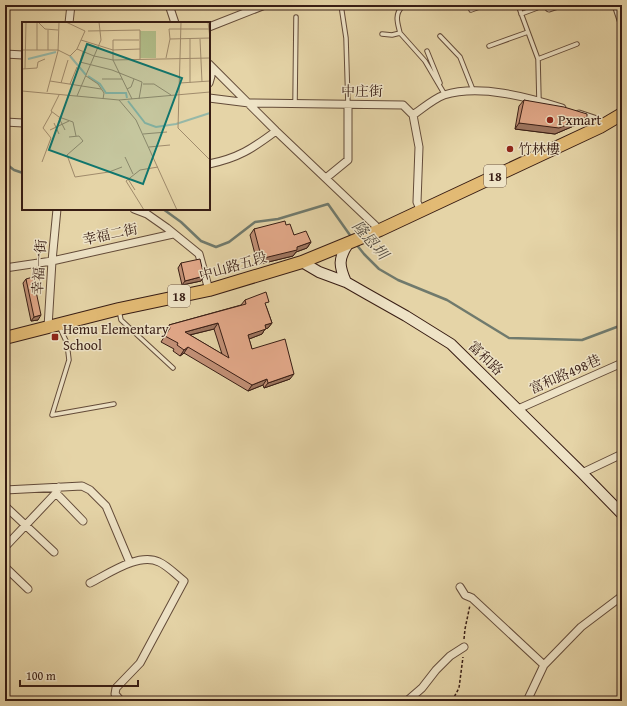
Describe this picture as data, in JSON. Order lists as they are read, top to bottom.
{
  "streets": {
    "main road": ["18", "中山路五段"],
    "street": [
      "中庄街",
      "幸福二街",
      "幸福一街",
      "富和路",
      "富和路498巷"
    ]
  },
  "crossings": [
    ["18", "中山路五段"],
    ["幸福二街", "幸福一街"],
    ["中山路五段", "幸福一街"],
    ["中山路五段", "富和路"],
    ["富和路", "富和路498巷"]
  ],
  "water": ["隆恩圳"],
  "places": {
    "other": ["Pxmart", "竹林樓"],
    "transit": ["Hemu Elementary School"]
  },
  "scale_bar": "100 m"
}
